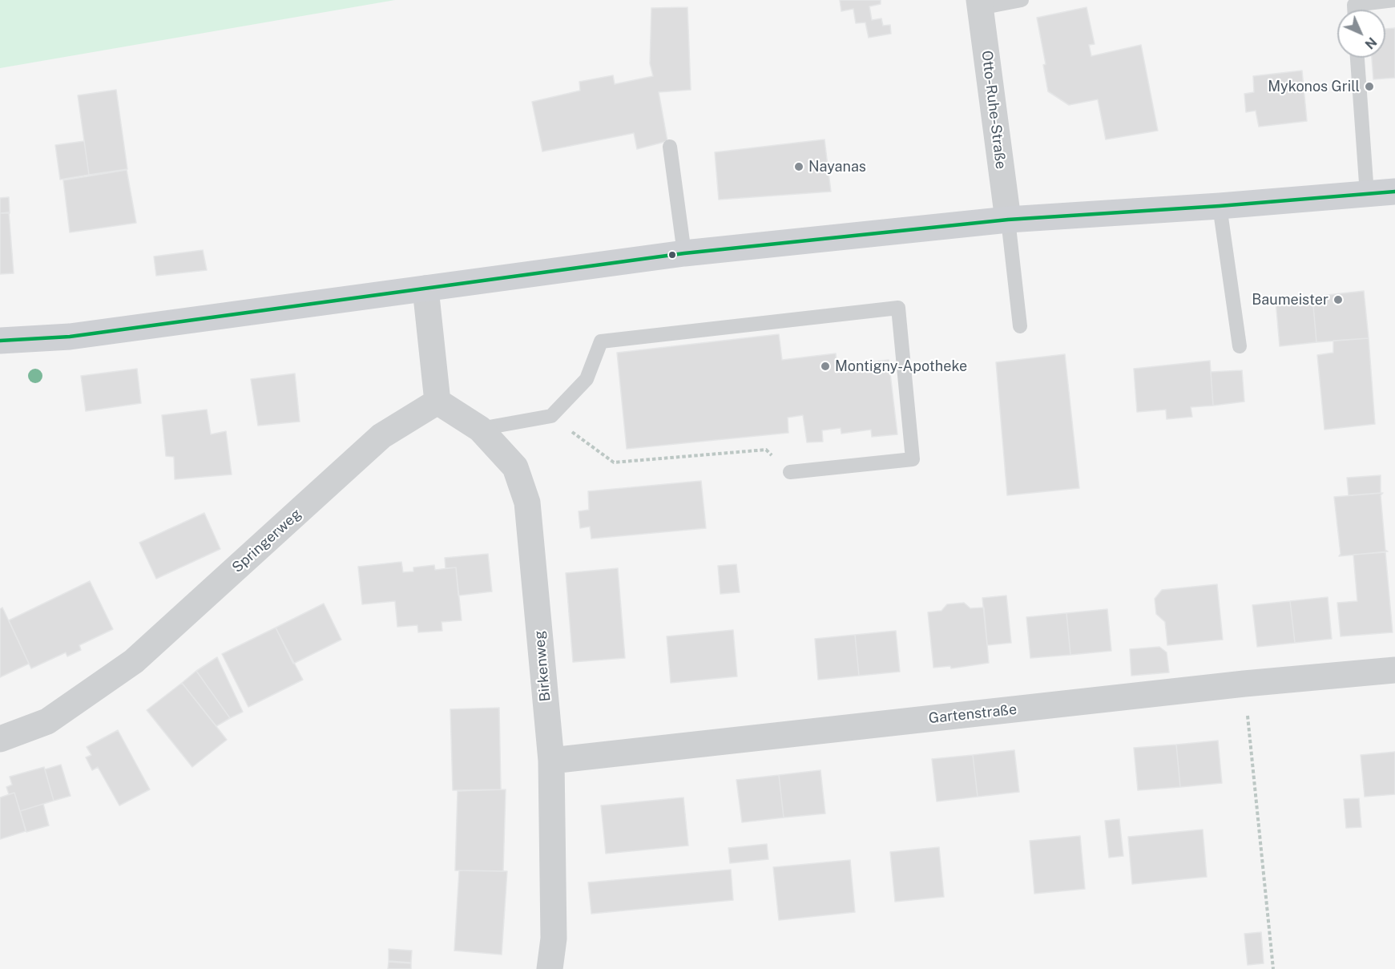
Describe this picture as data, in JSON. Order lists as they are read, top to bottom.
{
  "streets": {
    "street": [
      "Otto-Ruhe-Straße",
      "Springerweg",
      "Birkenweg",
      "Gartenstraße"
    ]
  },
  "crossings": [
    ["Springerweg", "Birkenweg"],
    ["Birkenweg", "Gartenstraße"]
  ],
  "places": [
    "Mykonos Grill",
    "Nayanas",
    "Baumeister",
    "Montigny-Apotheke"
  ],
  "north": "bottom right"
}
